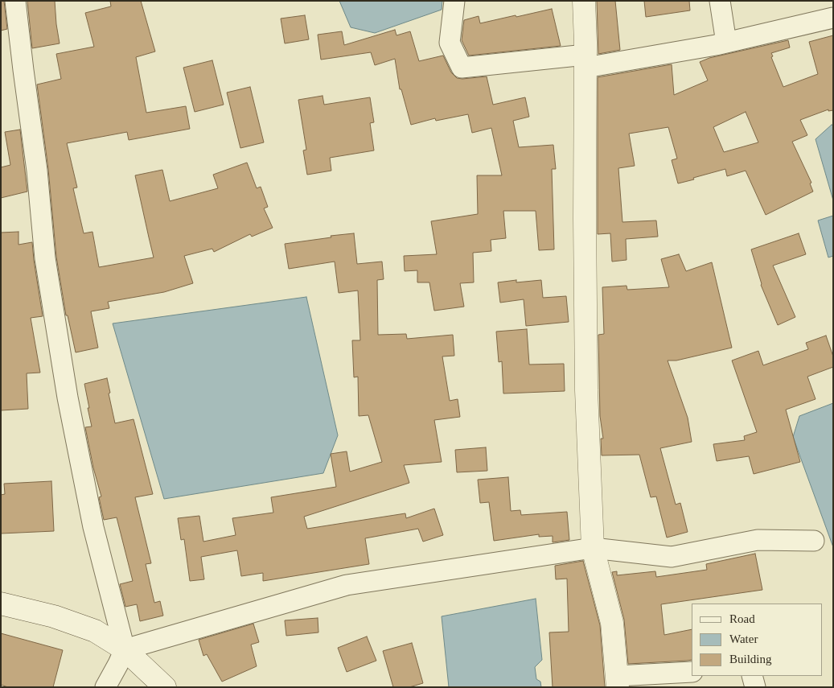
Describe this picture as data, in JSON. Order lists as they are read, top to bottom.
{
  "legend": ["Road", "Water", "Building"]
}
